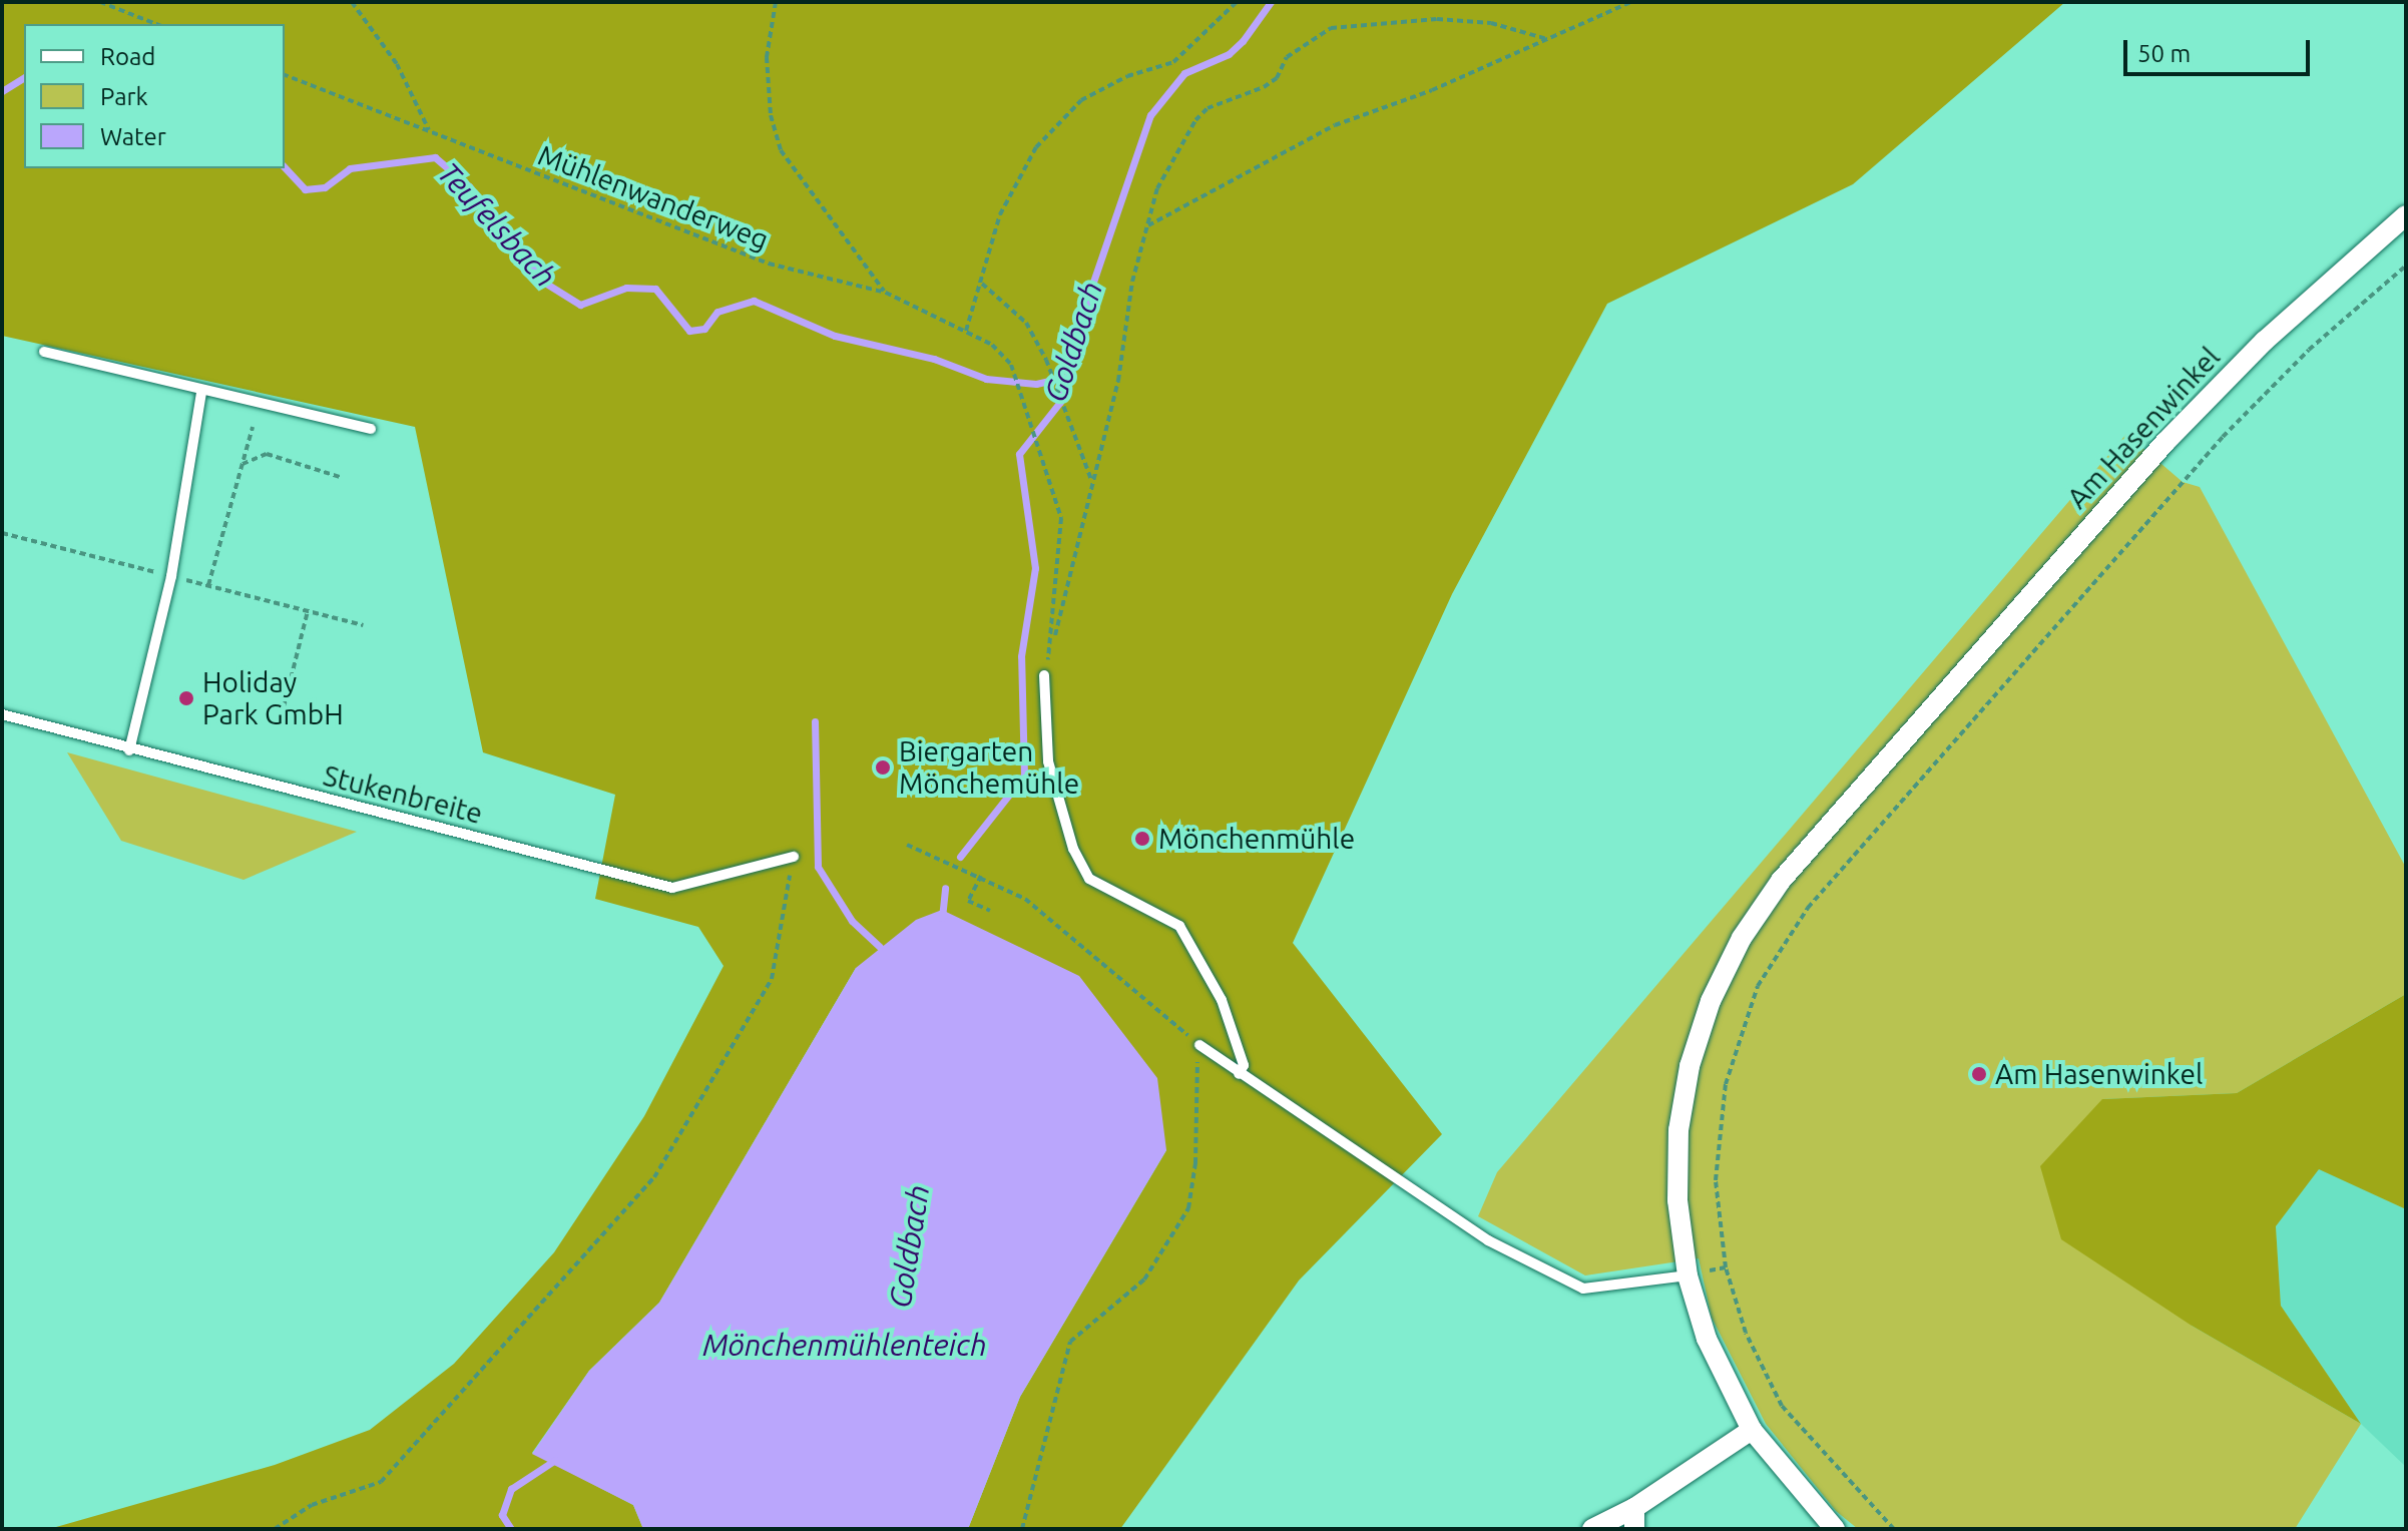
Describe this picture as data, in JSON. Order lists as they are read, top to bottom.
{
  "streets": {
    "street": ["Am Hasenwinkel"],
    "lane": ["Stukenbreite"],
    "path": ["Mühlenwanderweg"]
  },
  "water": ["Teufelsbach", "Goldbach", "Mönchenmühlenteich"],
  "places": [
    "Holiday Park GmbH",
    "Biergarten Mönchemühle",
    "Mönchenmühle",
    "Am Hasenwinkel"
  ],
  "legend": ["Road", "Park", "Water"],
  "scale_bar": "50 m"
}
